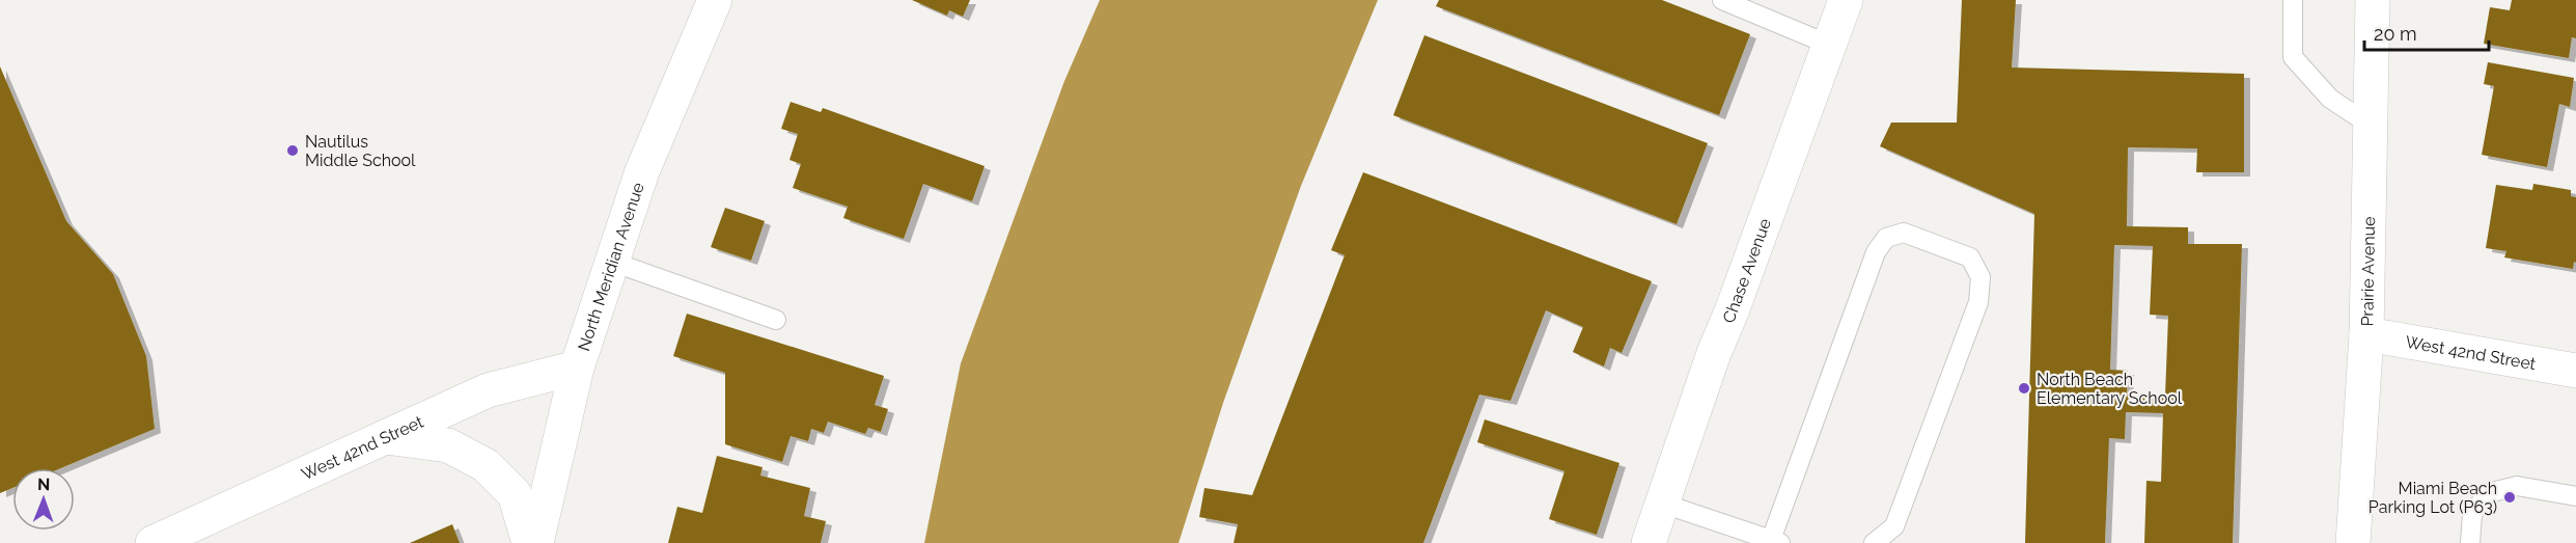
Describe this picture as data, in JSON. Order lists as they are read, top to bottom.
{
  "streets": {
    "street": [
      "North Meridian Avenue",
      "Chase Avenue",
      "Prairie Avenue",
      "West 42nd Street"
    ]
  },
  "crossings": [
    ["North Meridian Avenue", "West 42nd Street"],
    ["Prairie Avenue", "West 42nd Street"]
  ],
  "places": ["Nautilus Middle School", "North Beach Elementary School", "Miami Beach Parking Lot (P63)"],
  "scale_bar": "20 m",
  "north": "top"
}
